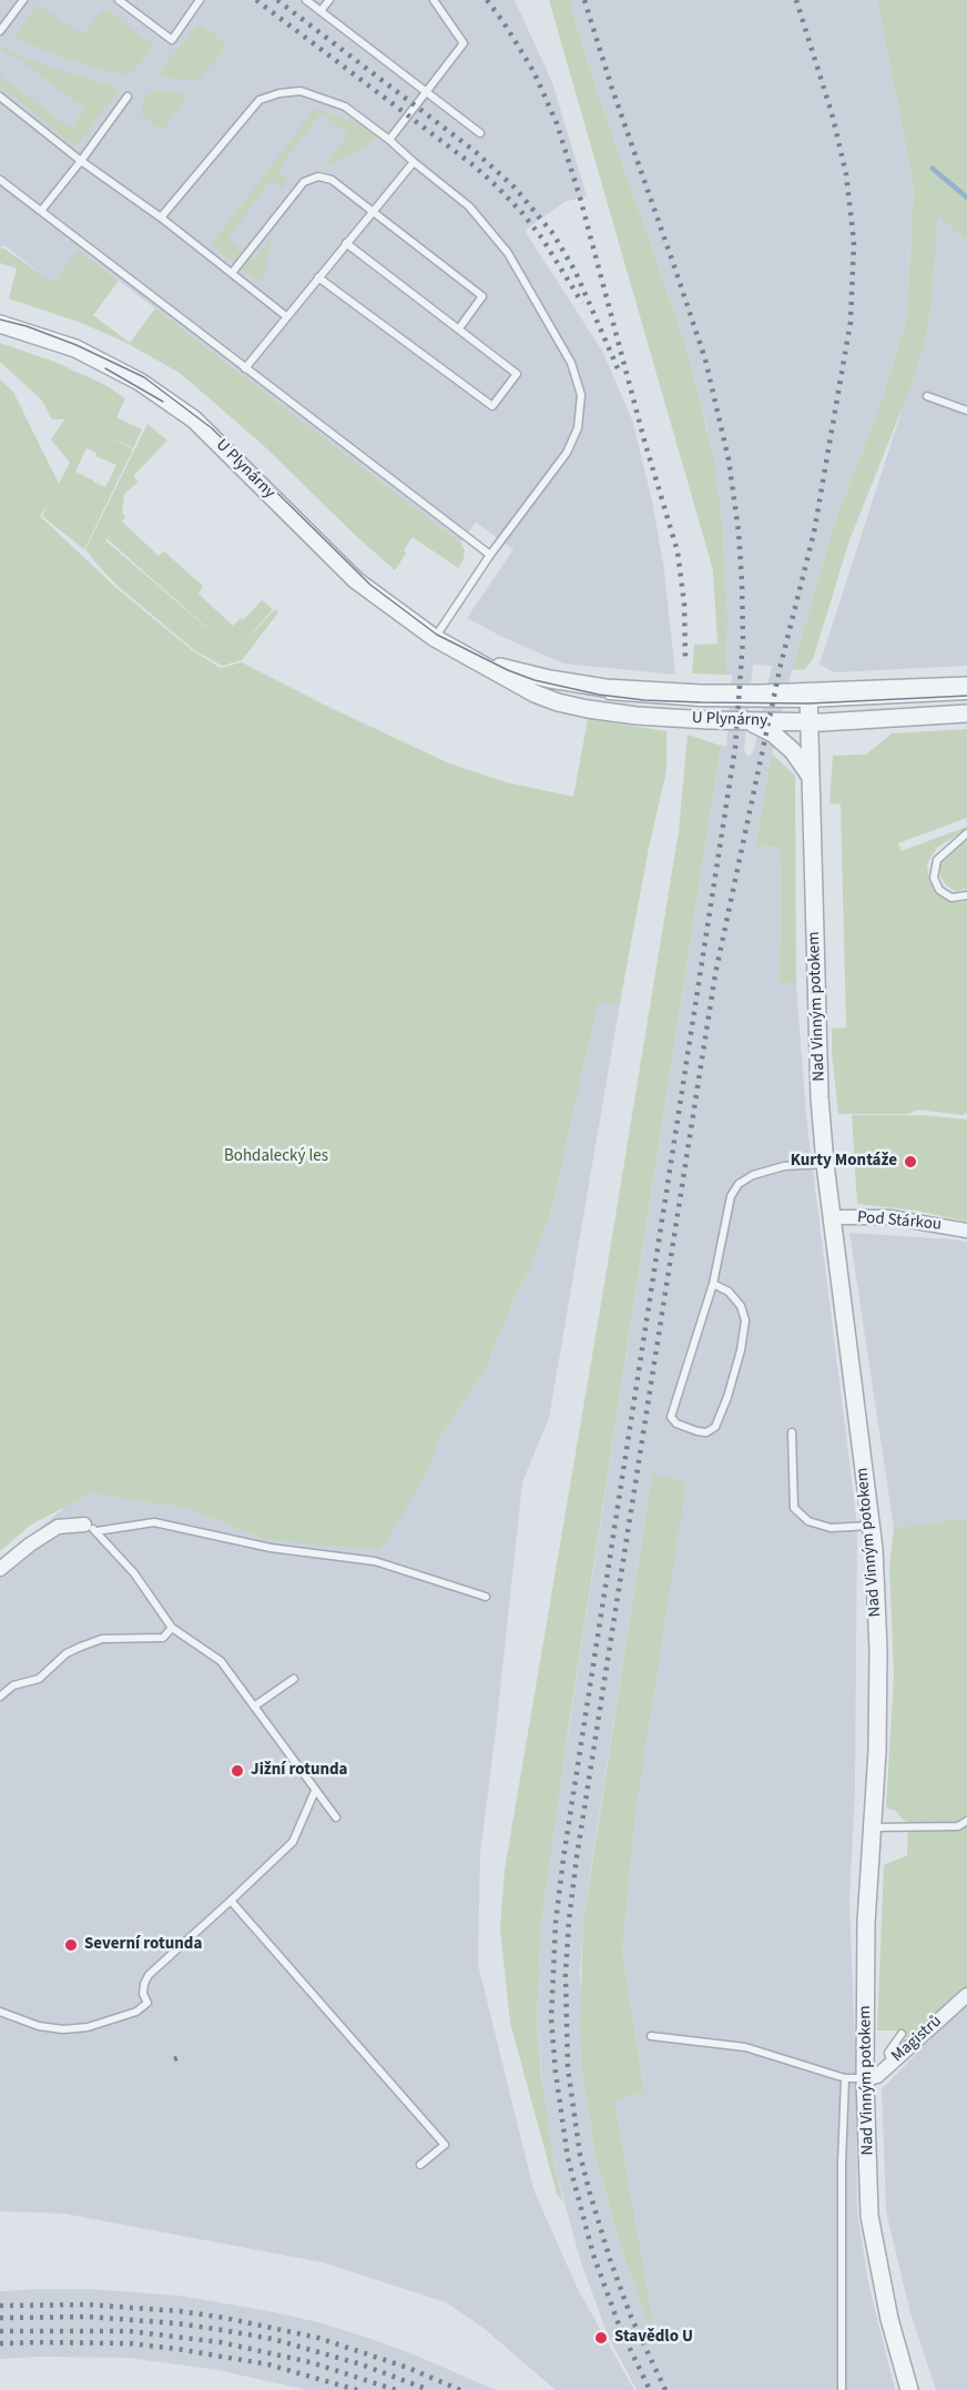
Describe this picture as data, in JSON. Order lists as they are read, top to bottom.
{
  "streets": {
    "street": [
      "U Plynárny",
      "Nad Vinným potokem",
      "Pod Stárkou",
      "Magistrů"
    ]
  },
  "crossings": [
    ["U Plynárny", "Nad Vinným potokem"],
    ["Nad Vinným potokem", "Pod Stárkou"],
    ["Nad Vinným potokem", "Magistrů"]
  ],
  "parks": ["Bohdalecký les"],
  "places": [
    "Kurty Montáže",
    "Jižní rotunda",
    "Severní rotunda",
    "Stavědlo U"
  ]
}
